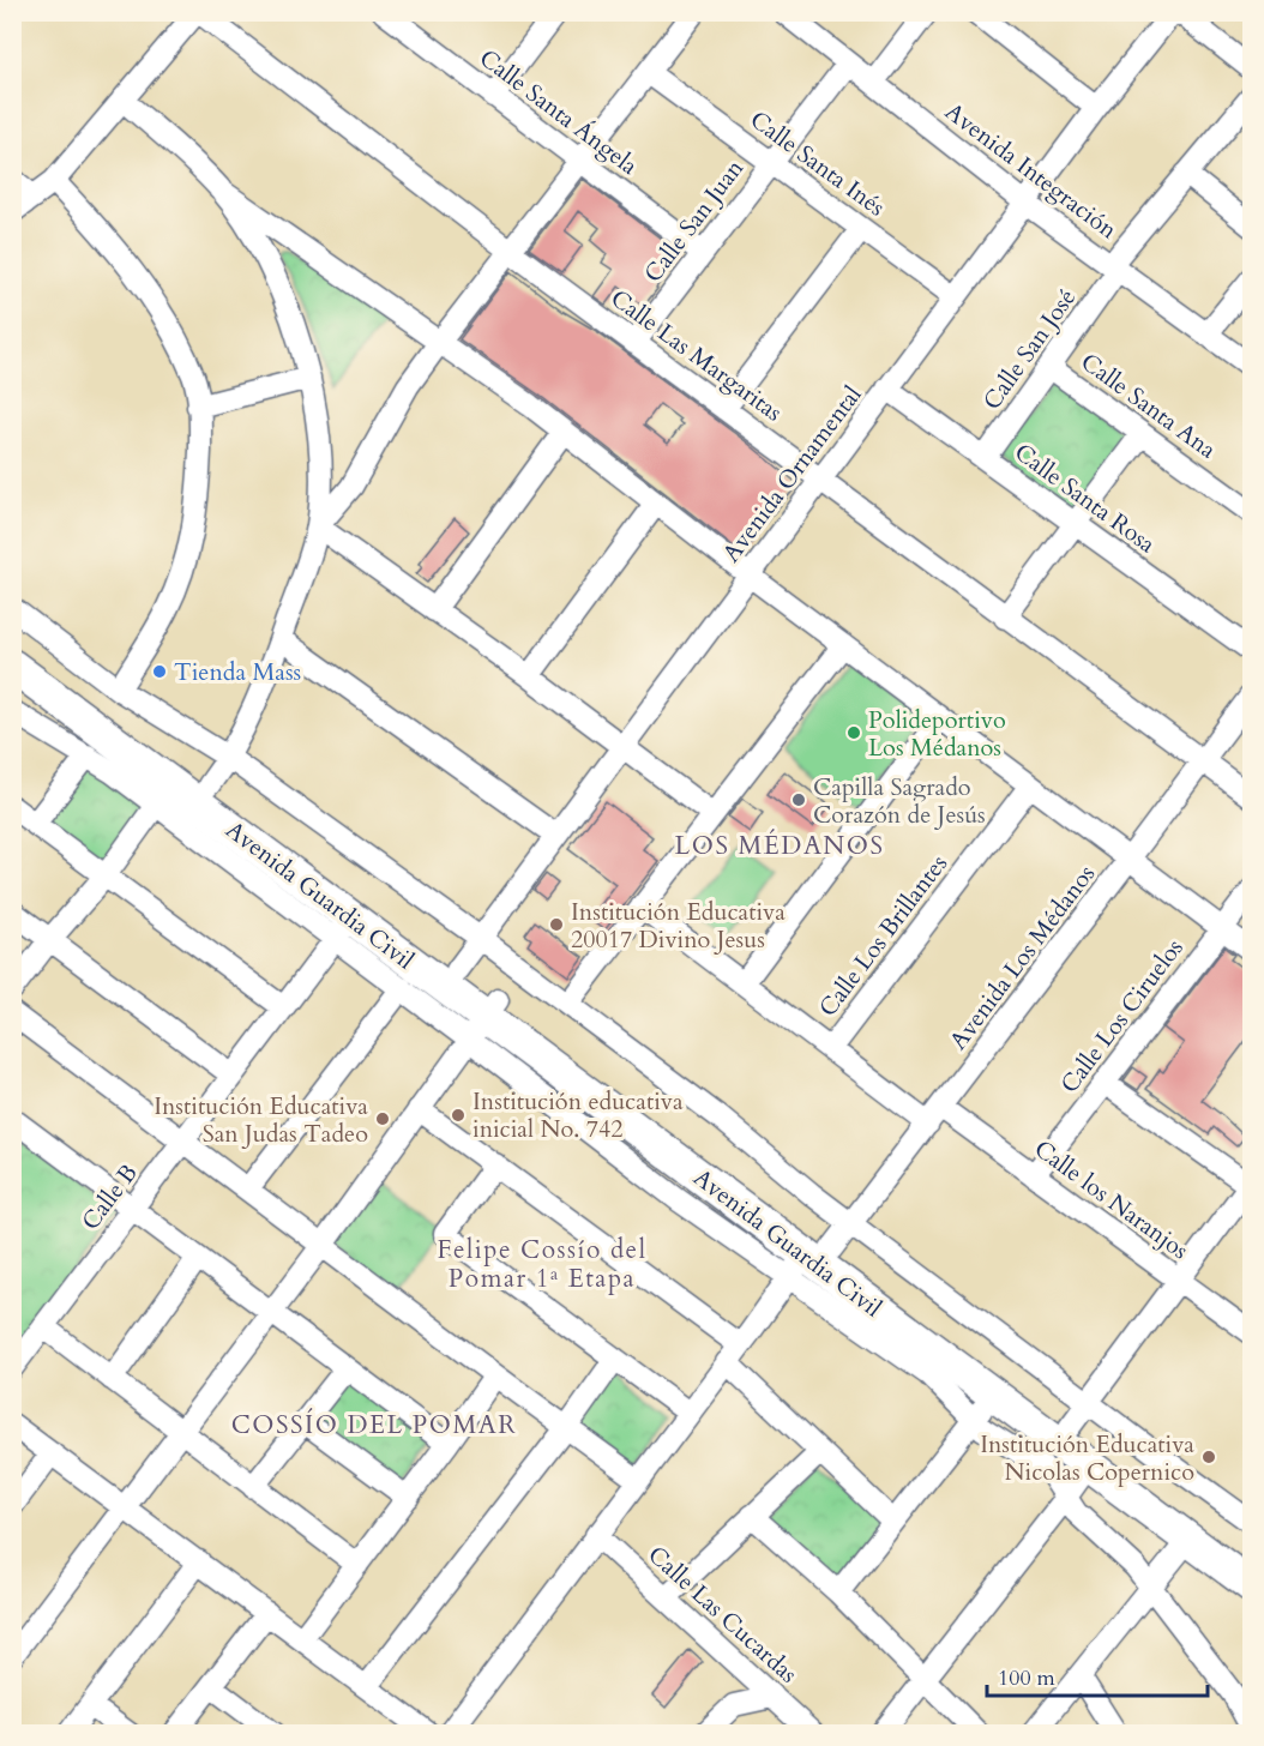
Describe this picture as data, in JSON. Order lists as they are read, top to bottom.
{
  "streets": {
    "highway": ["Avenida Guardia Civil"],
    "street": [
      "Calle Santa Ángela",
      "Calle Santa Inés",
      "Avenida Integración",
      "Calle San Juan",
      "Calle San José",
      "Calle Las Margaritas",
      "Calle Santa Ana",
      "Avenida Ornamental",
      "Calle Santa Rosa",
      "Calle Los Brillantes",
      "Avenida Los Médanos",
      "Calle Los Ciruelos",
      "Calle B",
      "Calle los Naranjos",
      "Calle Las Cucardas"
    ]
  },
  "crossings": [
    ["Calle Santa Ángela", "Calle San Juan"],
    ["Calle Santa Inés", "Calle San Juan"],
    ["Calle Santa Inés", "Avenida Ornamental"],
    ["Avenida Integración", "Calle San Juan"],
    ["Avenida Integración", "Calle San José"],
    ["Avenida Integración", "Avenida Ornamental"],
    ["Calle San Juan", "Calle Las Margaritas"],
    ["Calle San José", "Calle Santa Ana"],
    ["Calle San José", "Calle Santa Rosa"],
    ["Calle Las Margaritas", "Avenida Ornamental"],
    ["Calle Las Margaritas", "Avenida Los Médanos"],
    ["Avenida Ornamental", "Calle Santa Rosa"],
    ["Avenida Ornamental", "Avenida Guardia Civil"],
    ["Avenida Guardia Civil", "Avenida Los Médanos"],
    ["Avenida Guardia Civil", "Calle B"],
    ["Calle Los Brillantes", "Calle los Naranjos"],
    ["Avenida Los Médanos", "Calle los Naranjos"],
    ["Avenida Los Médanos", "Calle Las Cucardas"],
    ["Calle Los Ciruelos", "Calle los Naranjos"]
  ],
  "districts": ["LOS MÉDANOS", "Felipe Cossío del Pomar 1ª Etapa", "COSSÍO DEL POMAR"],
  "places": [
    "Tienda Mass",
    "Polideportivo Los Médanos",
    "Capilla Sagrado Corazón de Jesús",
    "Institución Educativa 20017 Divino Jesus",
    "Institución educativa inicial No. 742",
    "Institución Educativa San Judas Tadeo",
    "Institución Educativa Nicolas Copernico"
  ],
  "scale_bar": "100 m"
}
